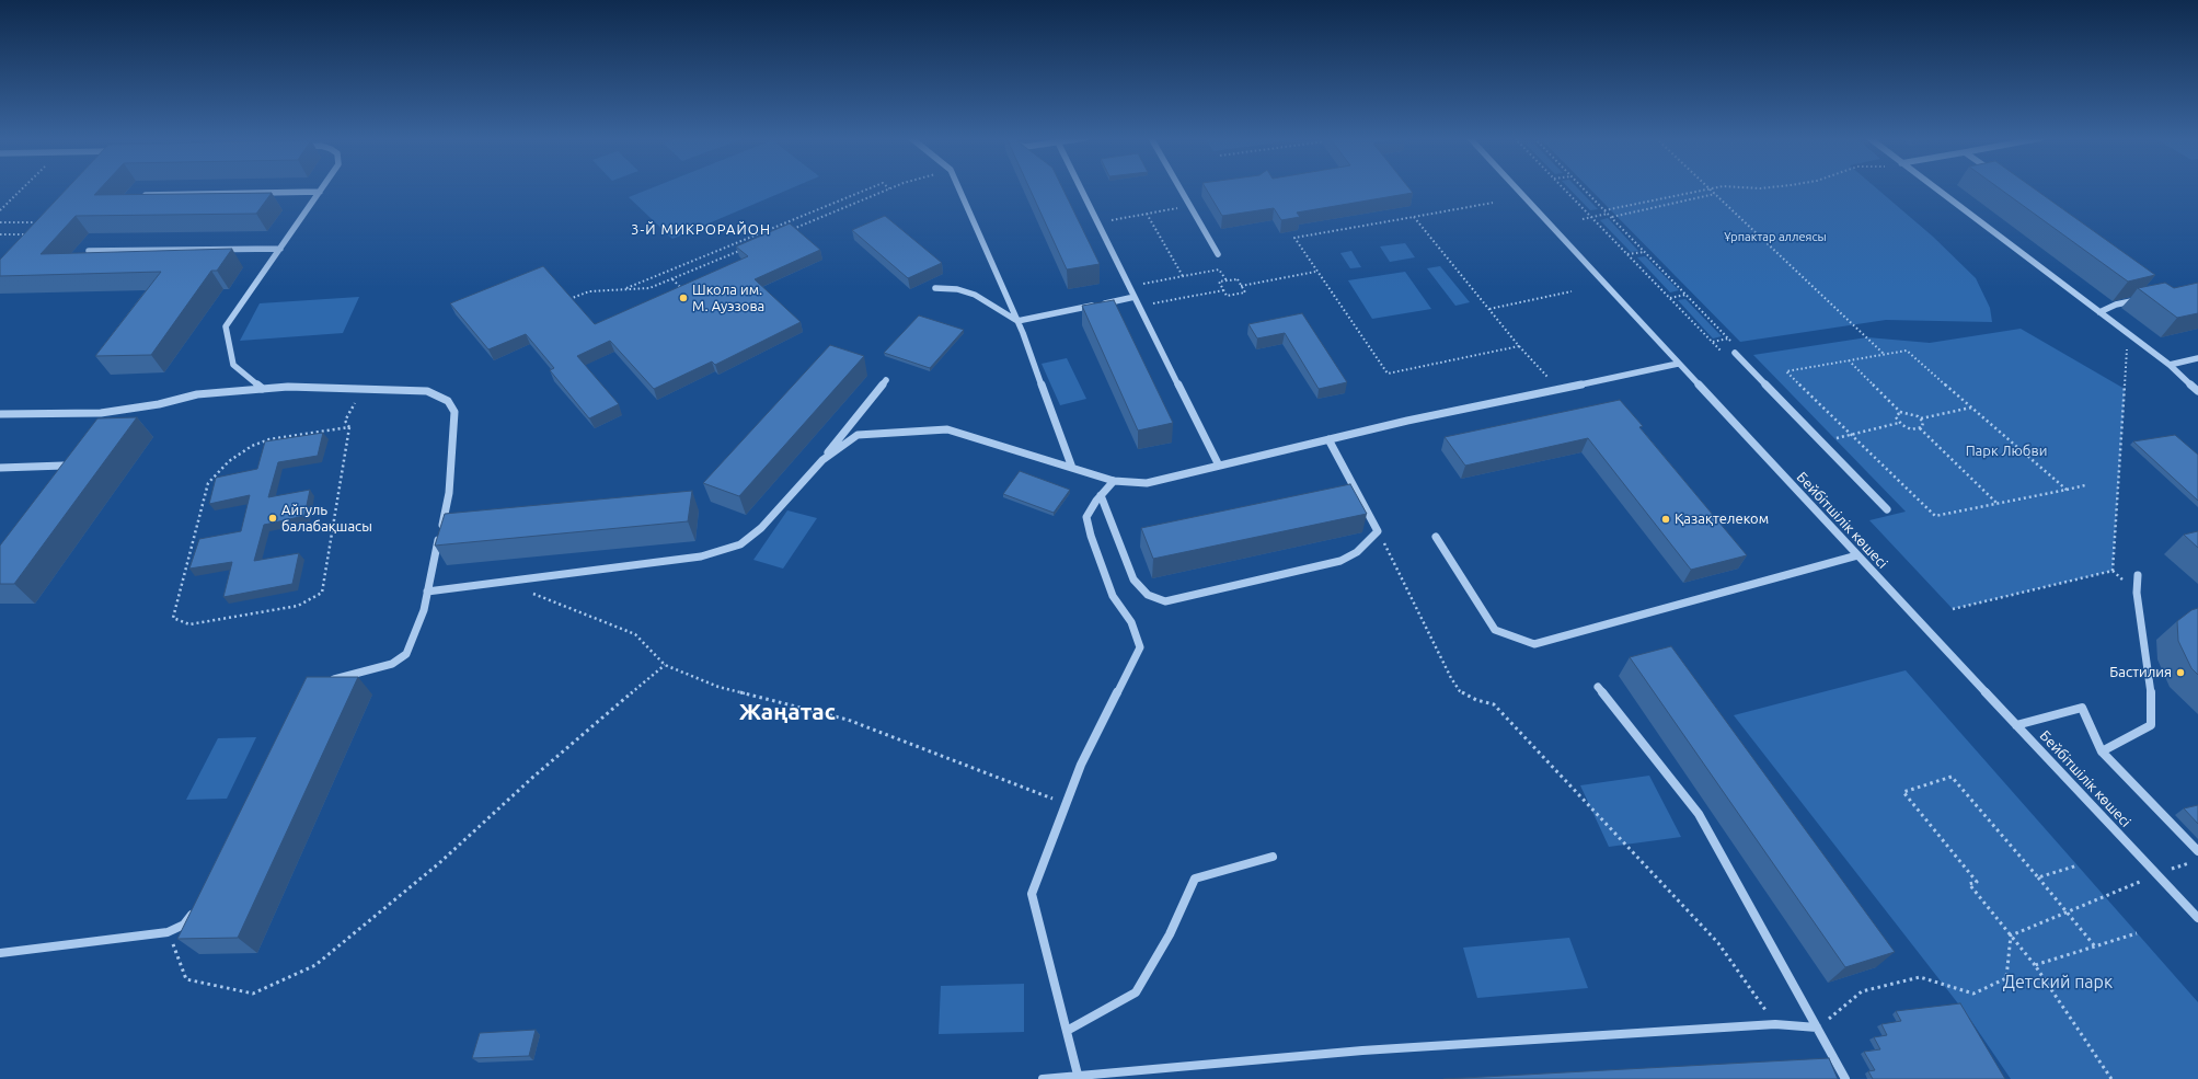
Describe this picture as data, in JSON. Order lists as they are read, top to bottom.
{
  "streets": {
    "street": ["Бейбітшілік көшесі"]
  },
  "districts": ["3-Й МИКРОРАЙОН", "Жаңатас"],
  "parks": ["Ұрпактар аллеясы", "Парк Любви", "Детский парк"],
  "places": [
    "Школа им. М. Ауэзова",
    "Айгуль балабақшасы",
    "Қазақтелеком",
    "Бастилия"
  ]
}
